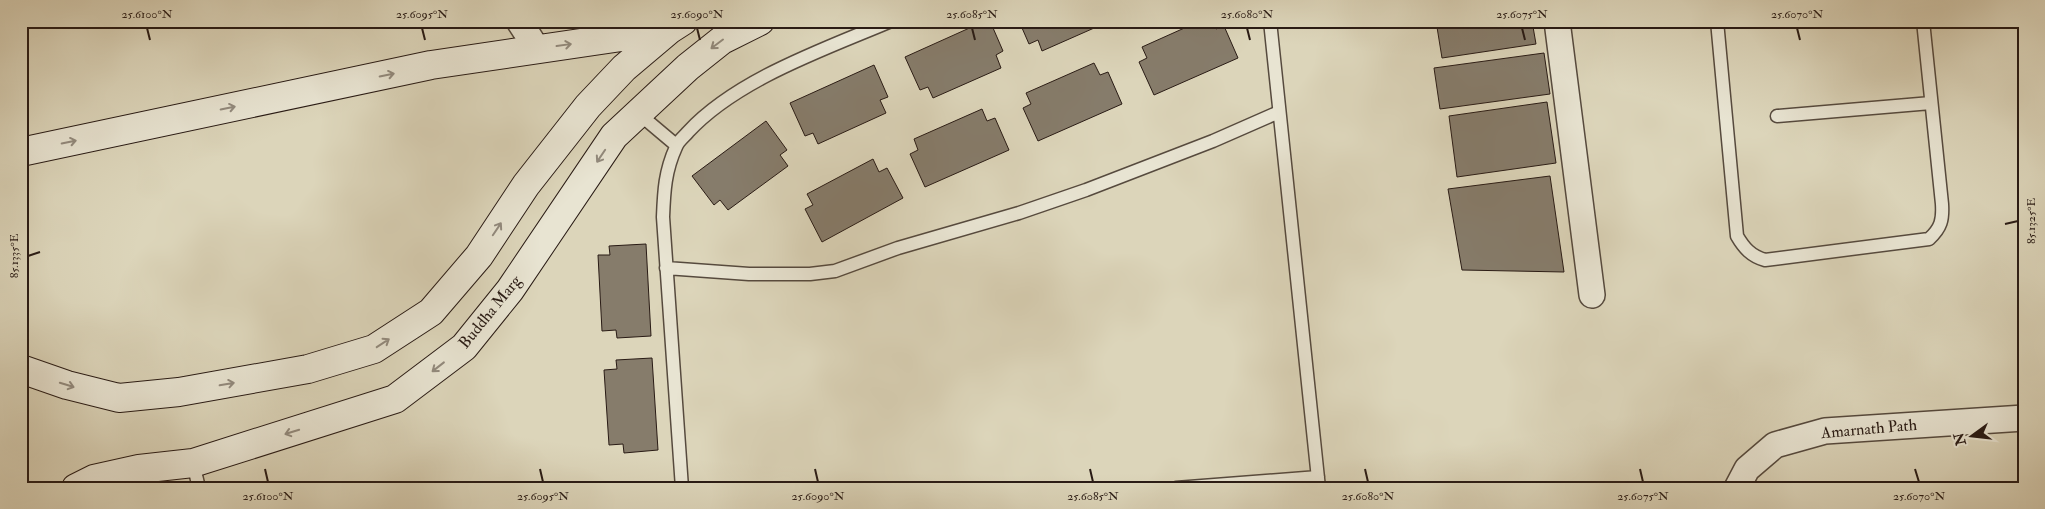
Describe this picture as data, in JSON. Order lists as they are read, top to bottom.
{
  "streets": {
    "main road": ["Buddha Marg"],
    "street": ["Amarnath Path"]
  },
  "one_way": ["Buddha Marg"],
  "north": "left",
  "coordinates": [
    "25.6100°N",
    "25.6095°N",
    "25.6090°N",
    "25.6085°N",
    "25.6080°N",
    "25.6075°N",
    "25.6070°N",
    "85.1325°E",
    "85.1335°E"
  ]
}
